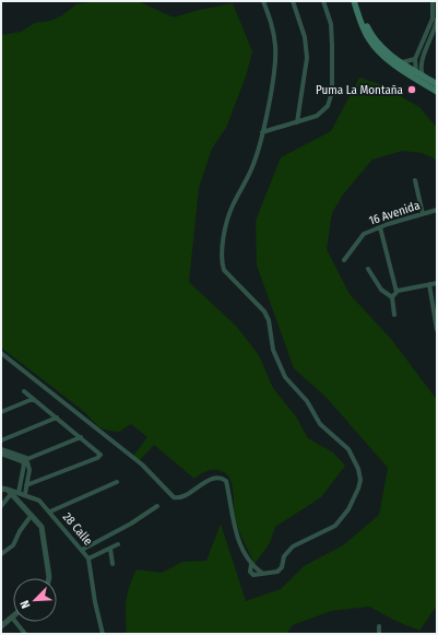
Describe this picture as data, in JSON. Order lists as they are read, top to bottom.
{
  "streets": {
    "street": ["16 Avenida", "28 Calle"]
  },
  "places": ["Puma La Montaña"],
  "north": "bottom left"
}
